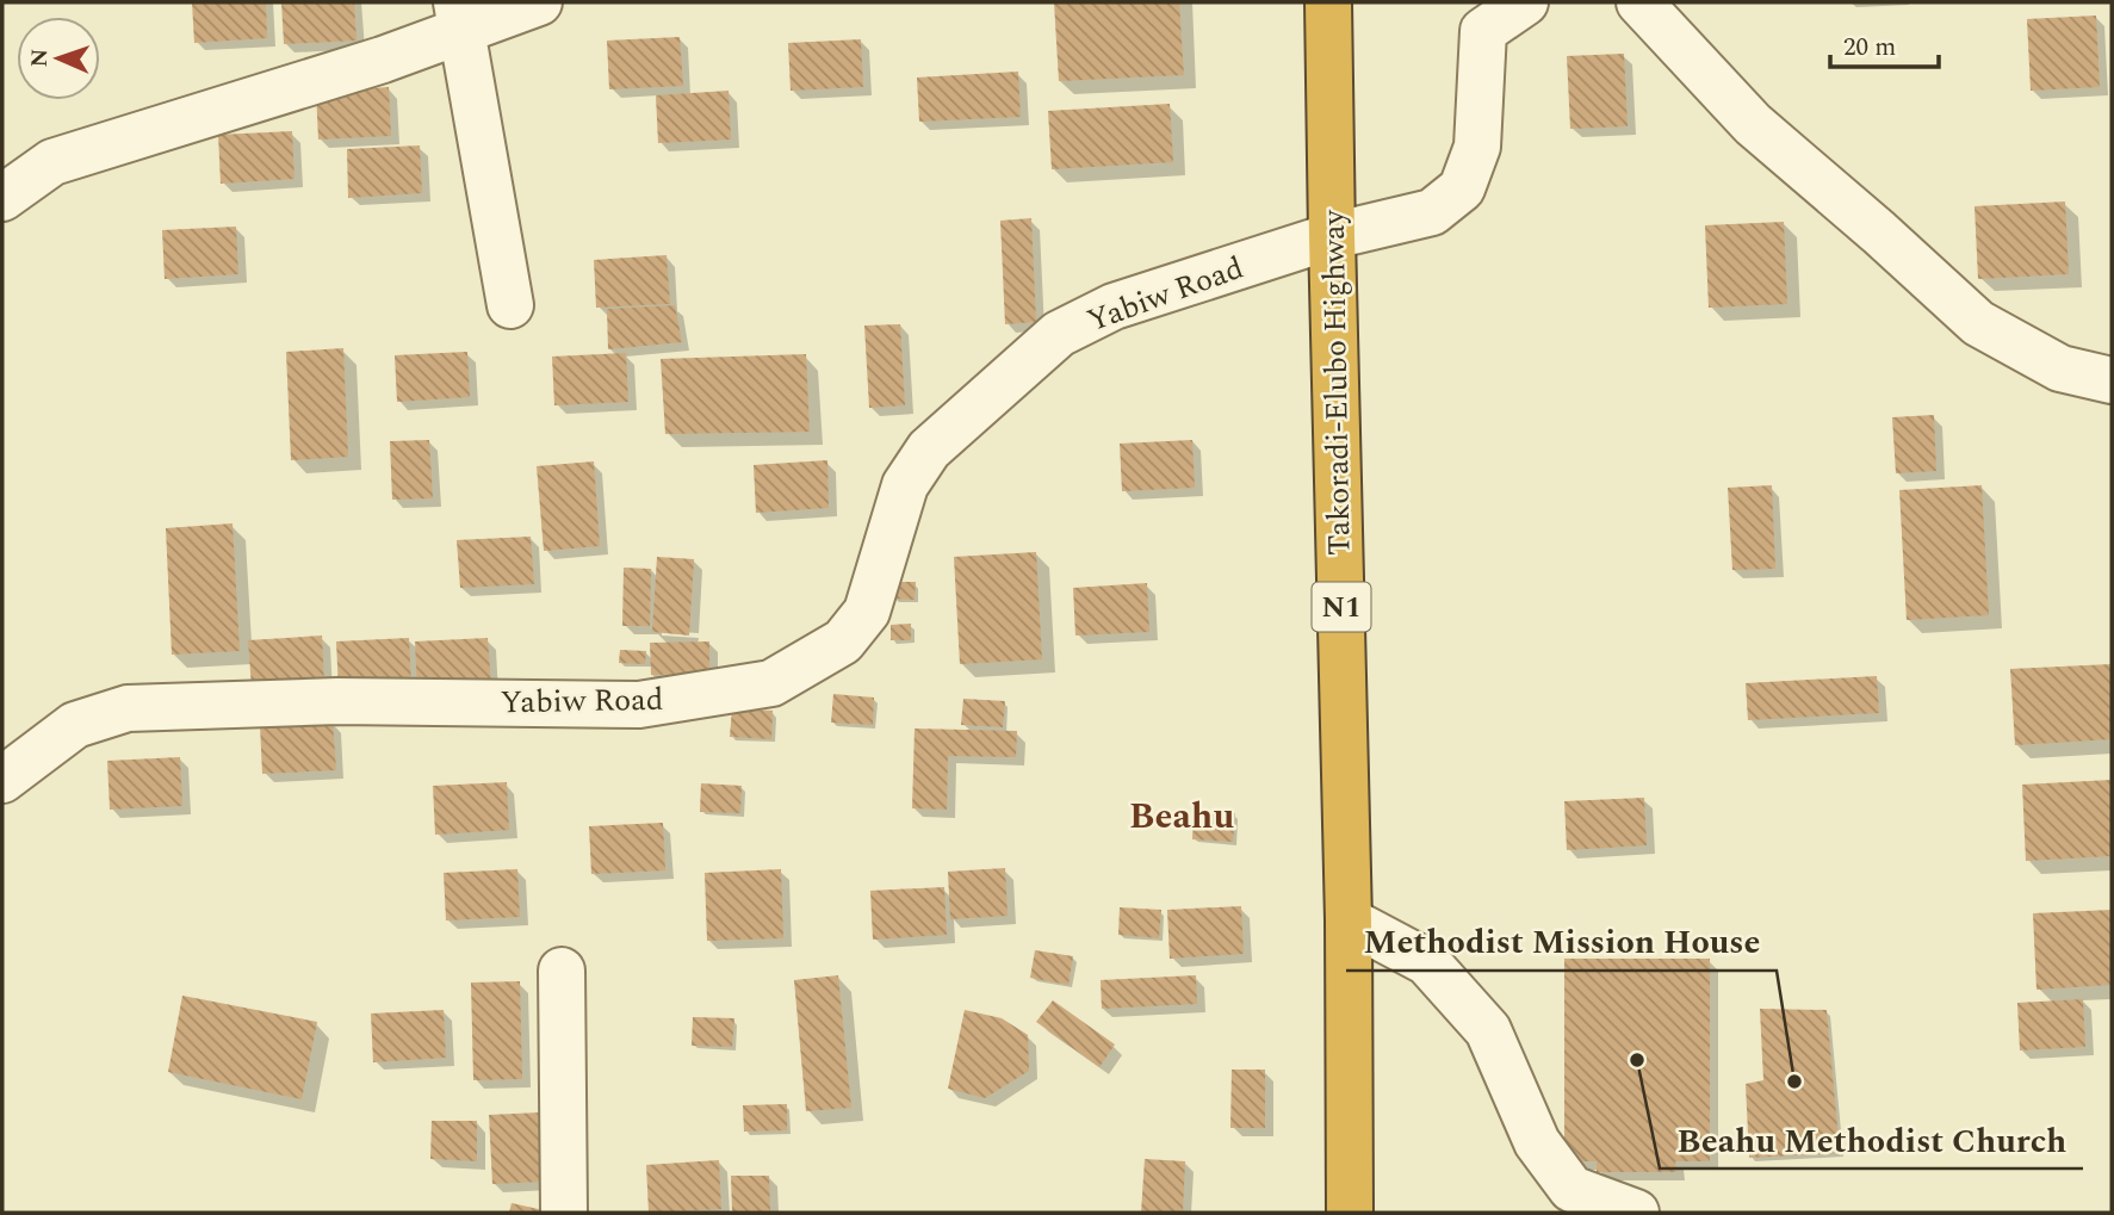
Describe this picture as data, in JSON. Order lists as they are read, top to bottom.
{
  "streets": {
    "highway": ["Takoradi-Elubo Highway", "N1"],
    "street": ["Yabiw Road"]
  },
  "crossings": [
    ["Yabiw Road", "Takoradi-Elubo Highway"]
  ],
  "districts": ["Beahu"],
  "places": ["Beahu Methodist Church", "Methodist Mission House"],
  "scale_bar": "20 m",
  "north": "left"
}
